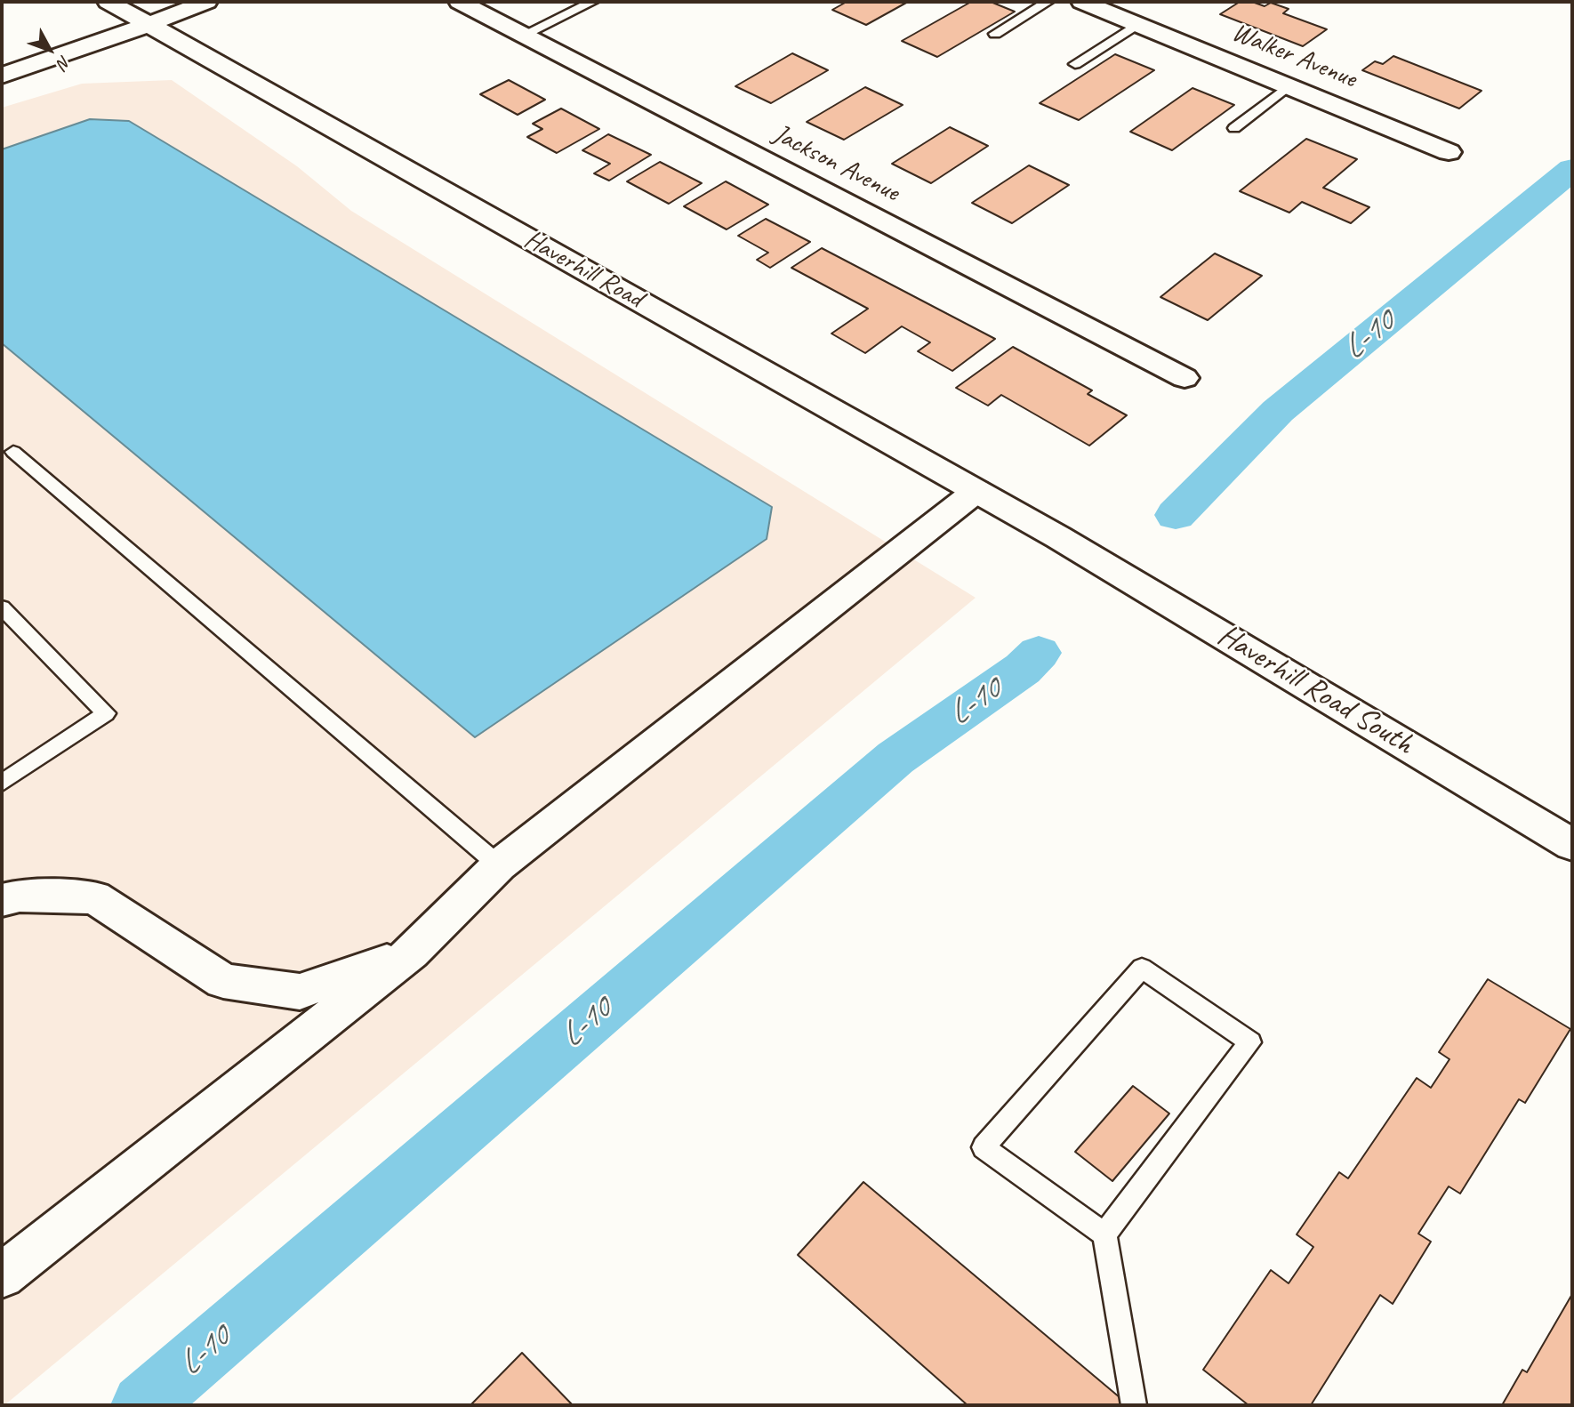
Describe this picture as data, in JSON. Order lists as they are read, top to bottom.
{
  "streets": {
    "street": [
      "Walker Avenue",
      "Jackson Avenue",
      "Haverhill Road",
      "Haverhill Road South"
    ]
  },
  "crossings": [
    ["Haverhill Road", "Haverhill Road South"]
  ],
  "water": ["L-10"],
  "north": "bottom right"
}
